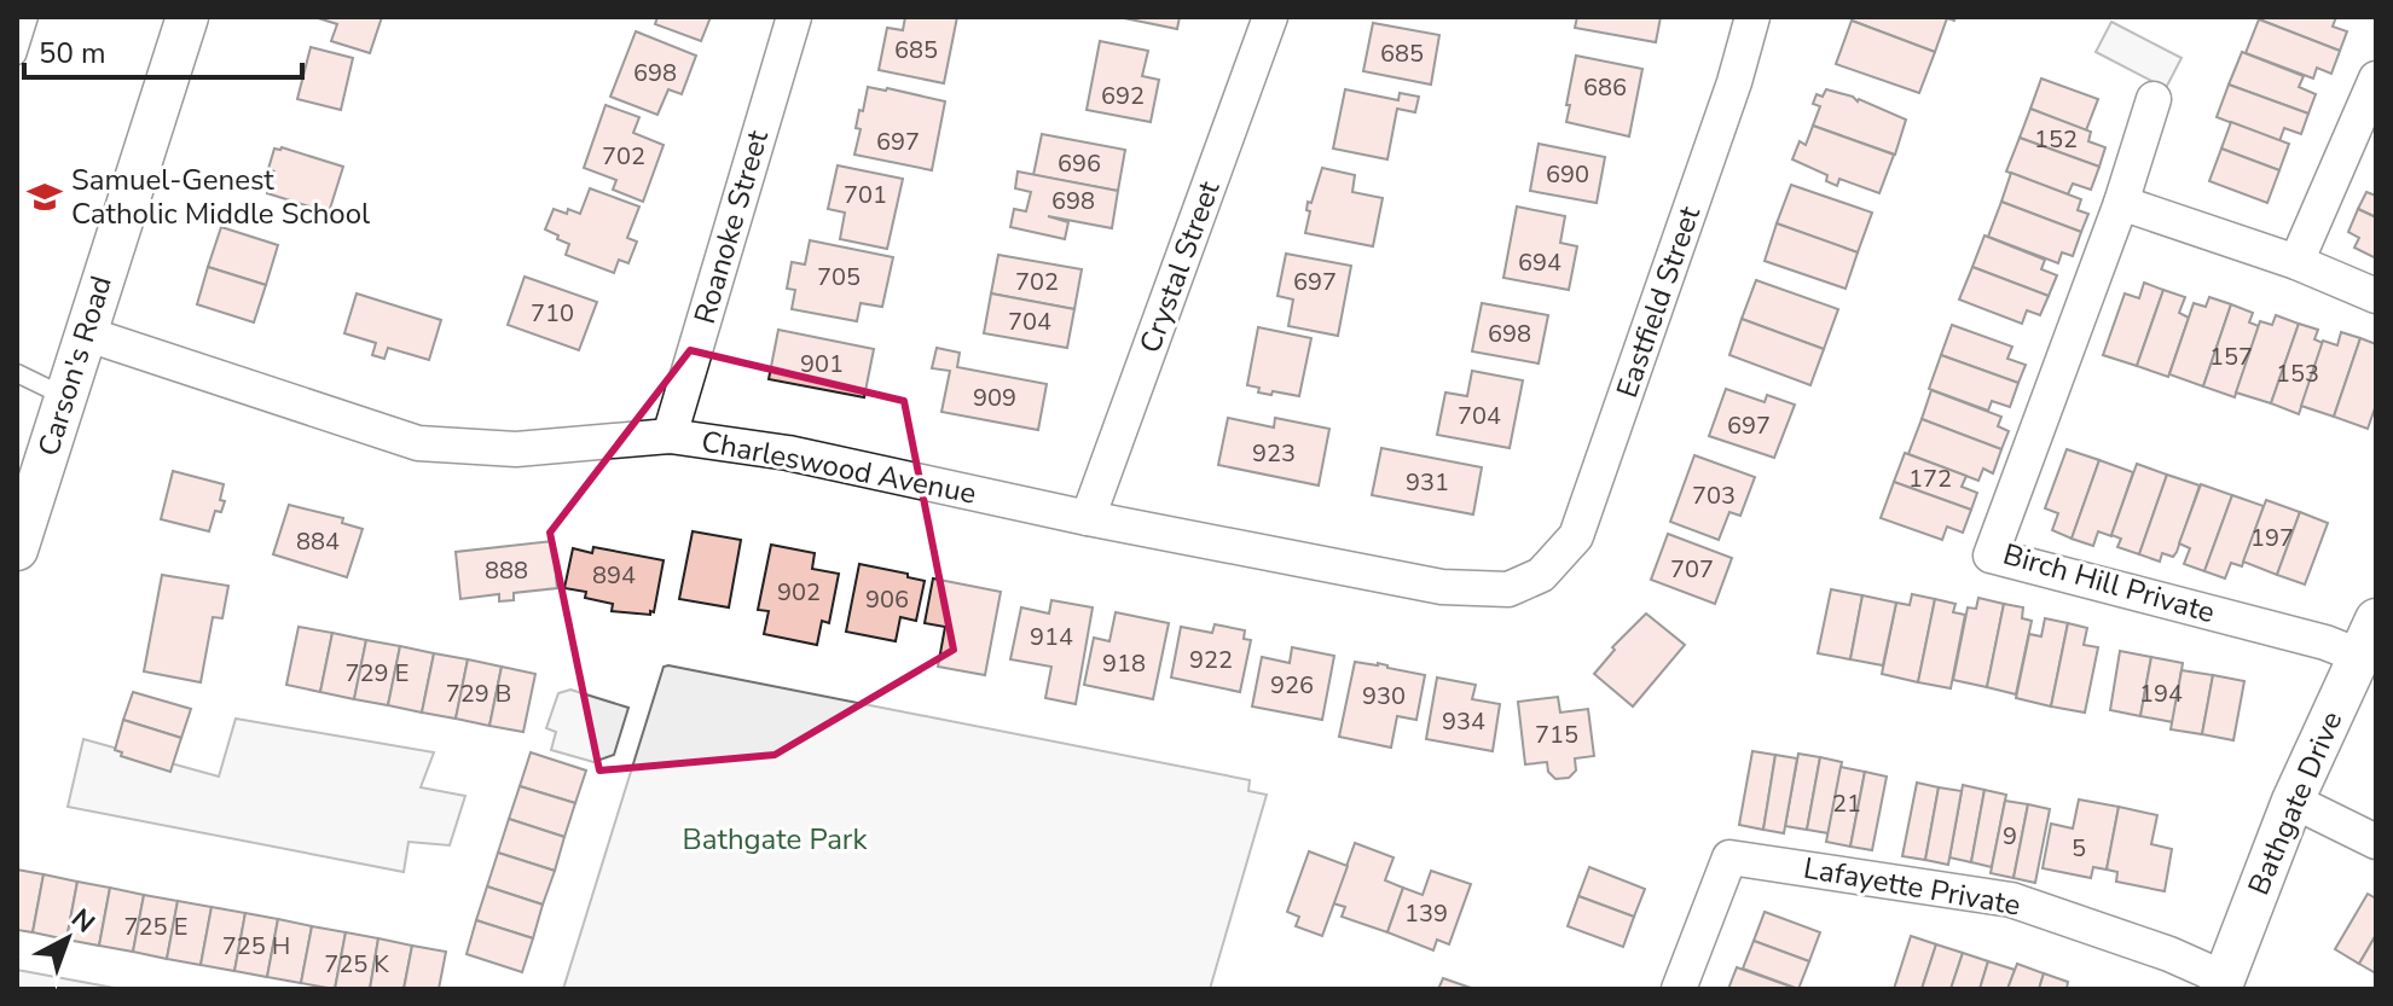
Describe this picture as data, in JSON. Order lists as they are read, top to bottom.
{
  "streets": {
    "street": [
      "Roanoke Street",
      "Crystal Street",
      "Eastfield Street",
      "Carson's Road",
      "Charleswood Avenue",
      "Birch Hill Private",
      "Bathgate Drive",
      "Lafayette Private"
    ]
  },
  "crossings": [
    ["Roanoke Street", "Charleswood Avenue"],
    ["Crystal Street", "Charleswood Avenue"],
    ["Eastfield Street", "Charleswood Avenue"],
    ["Carson's Road", "Charleswood Avenue"],
    ["Birch Hill Private", "Bathgate Drive"],
    ["Bathgate Drive", "Lafayette Private"]
  ],
  "parks": ["Bathgate Park"],
  "places": {
    "school or university": ["Samuel-Genest Catholic Middle School"]
  },
  "house_numbers": [
    "685",
    "685",
    "698",
    "686",
    "692",
    "152",
    "697",
    "702",
    "696",
    "690",
    "701",
    "698",
    "694",
    "705",
    "702",
    "697",
    "710",
    "704",
    "698",
    "157",
    "901",
    "153",
    "909",
    "704",
    "697",
    "923",
    "172",
    "931",
    "703",
    "197",
    "884",
    "707",
    "888",
    "894",
    "902",
    "906",
    "914",
    "922",
    "918",
    "729 E",
    "926",
    "729 B",
    "194",
    "930",
    "934",
    "715",
    "21",
    "9",
    "5",
    "139",
    "725 E",
    "725 H",
    "725 K"
  ],
  "scale_bar": "50 m",
  "north": "top right"
}
